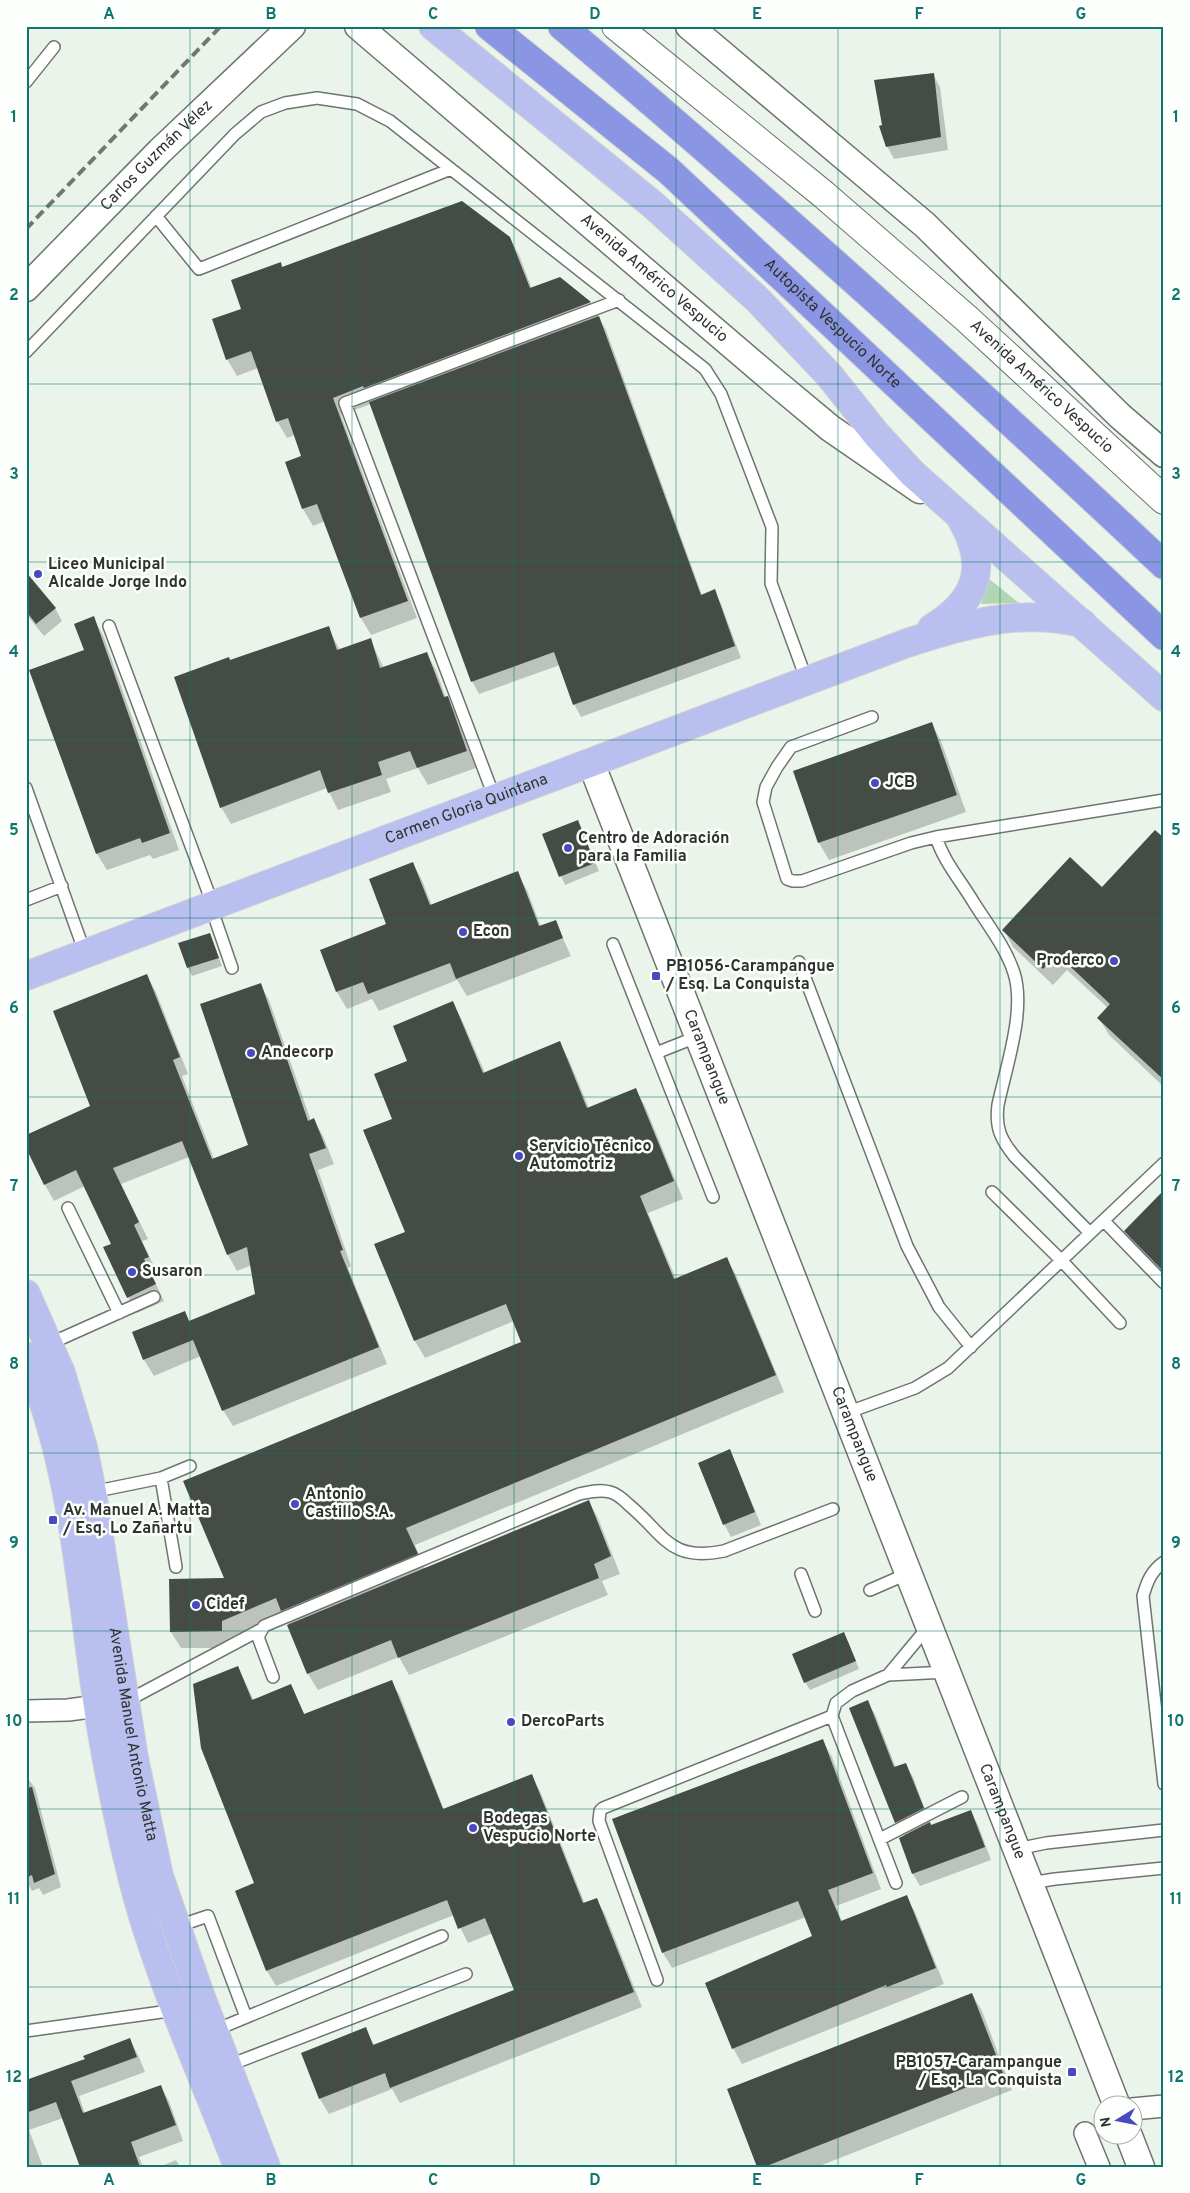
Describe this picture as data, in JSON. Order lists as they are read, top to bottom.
{
  "streets": {
    "highway": ["Autopista Vespucio Norte"],
    "main road": ["Avenida Américo Vespucio", "Carmen Gloria Quintana", "Avenida Manuel Antonio Matta"],
    "street": ["Carlos Guzmán Vélez", "Carampangue"]
  },
  "crossings": [
    ["Avenida Américo Vespucio", "Carmen Gloria Quintana"],
    ["Carmen Gloria Quintana", "Carampangue"]
  ],
  "places": {
    "other": [
      "Liceo Municipal Alcalde Jorge Indo",
      "JCB",
      "Centro de Adoración para la Familia",
      "Econ",
      "Proderco",
      "Andecorp",
      "Servicio Técnico Automotriz",
      "Susaron",
      "Antonio Castillo S.A.",
      "Cidef",
      "DercoParts",
      "Bodegas Vespucio Norte"
    ],
    "transit": ["PB1056-Carampangue / Esq. La Conquista", "Av. Manuel A. Matta / Esq. Lo Zañartu", "PB1057-Carampangue / Esq. La Conquista"]
  },
  "north": "left",
  "grid": {
    "columns": [
      "A",
      "B",
      "C",
      "D",
      "E",
      "F",
      "G"
    ],
    "rows": [
      "1",
      "2",
      "3",
      "4",
      "5",
      "6",
      "7",
      "8",
      "9",
      "10",
      "11",
      "12"
    ]
  }
}
